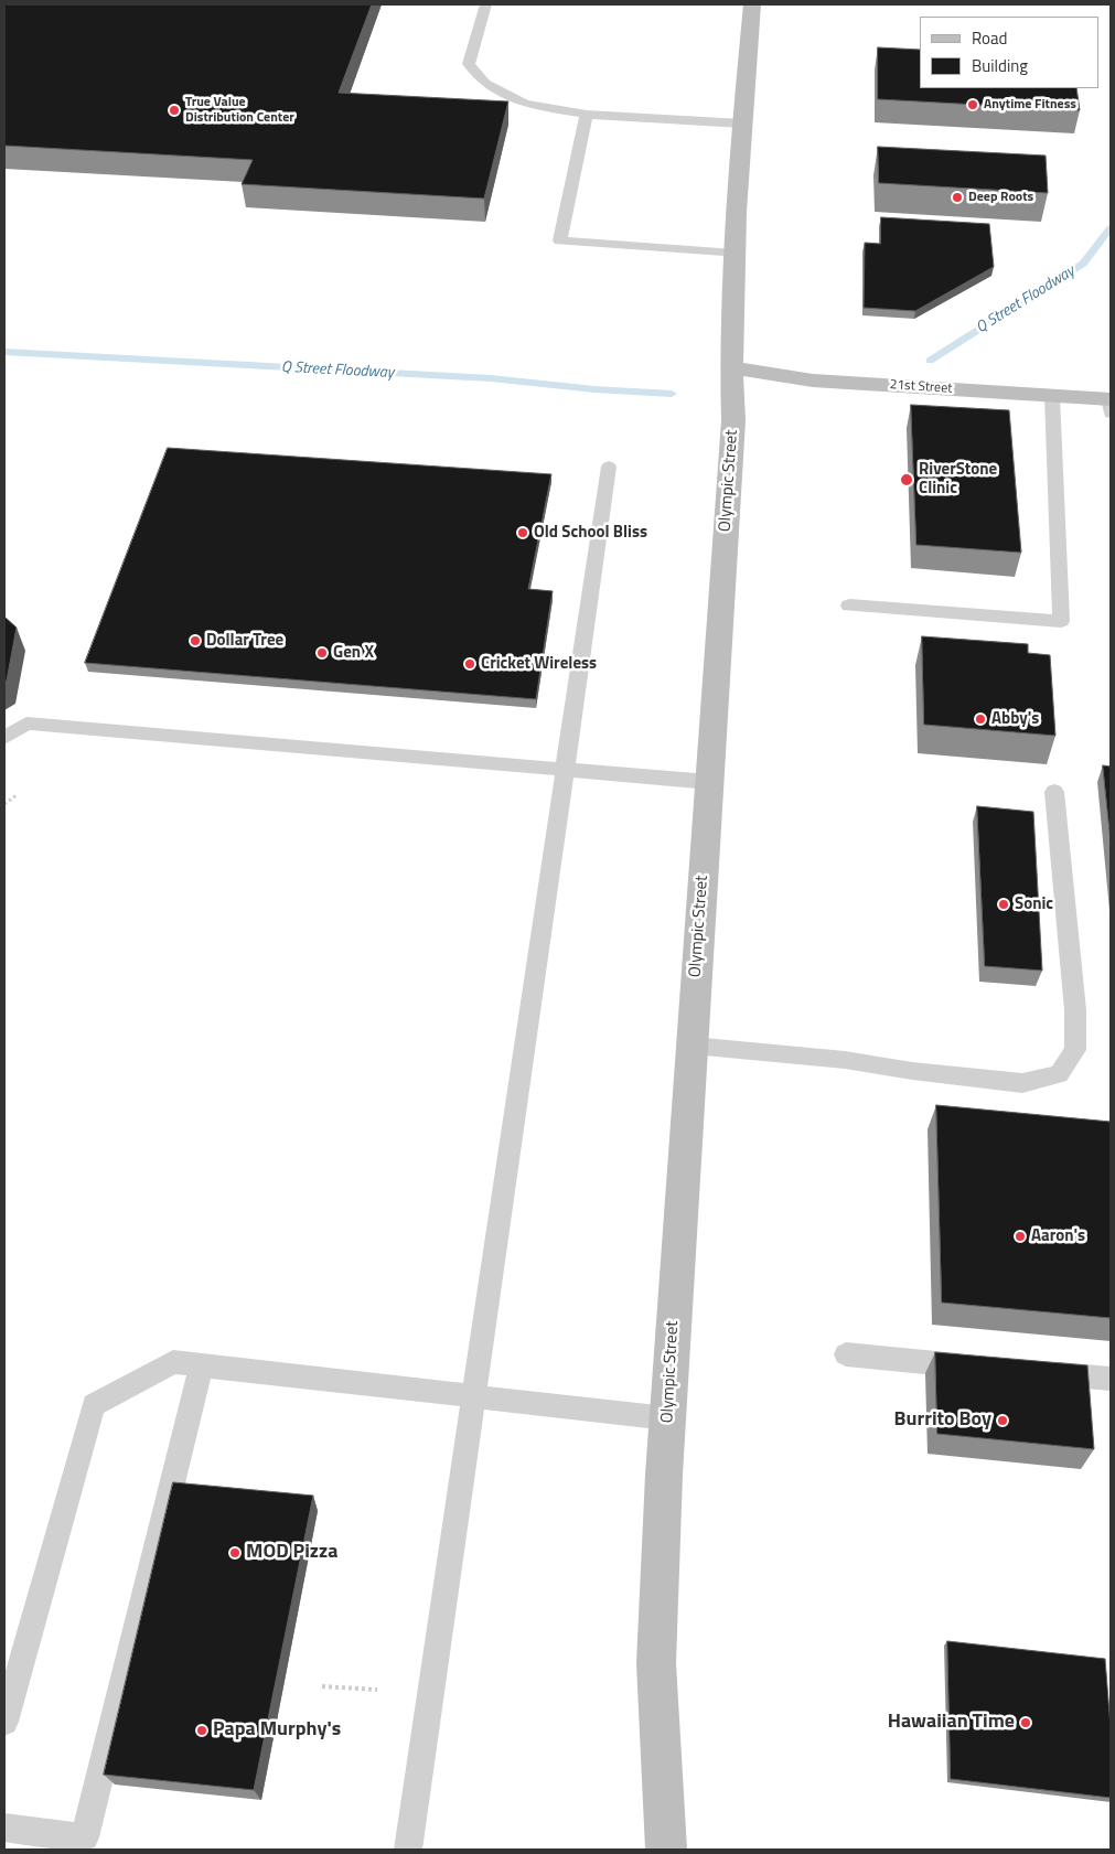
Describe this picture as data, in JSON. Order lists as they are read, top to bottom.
{
  "streets": {
    "main road": ["21st Street", "Olympic Street"]
  },
  "crossings": [
    ["21st Street", "Olympic Street"]
  ],
  "water": ["Q Street Floodway"],
  "places": [
    "Anytime Fitness",
    "True Value Distribution Center",
    "Deep Roots",
    "RiverStone Clinic",
    "Old School Bliss",
    "Dollar Tree",
    "Gen X",
    "Cricket Wireless",
    "Abby's",
    "Sonic",
    "Aaron's",
    "Burrito Boy",
    "MOD Pizza",
    "Hawaiian Time",
    "Papa Murphy's"
  ],
  "legend": ["Road", "Building"]
}
